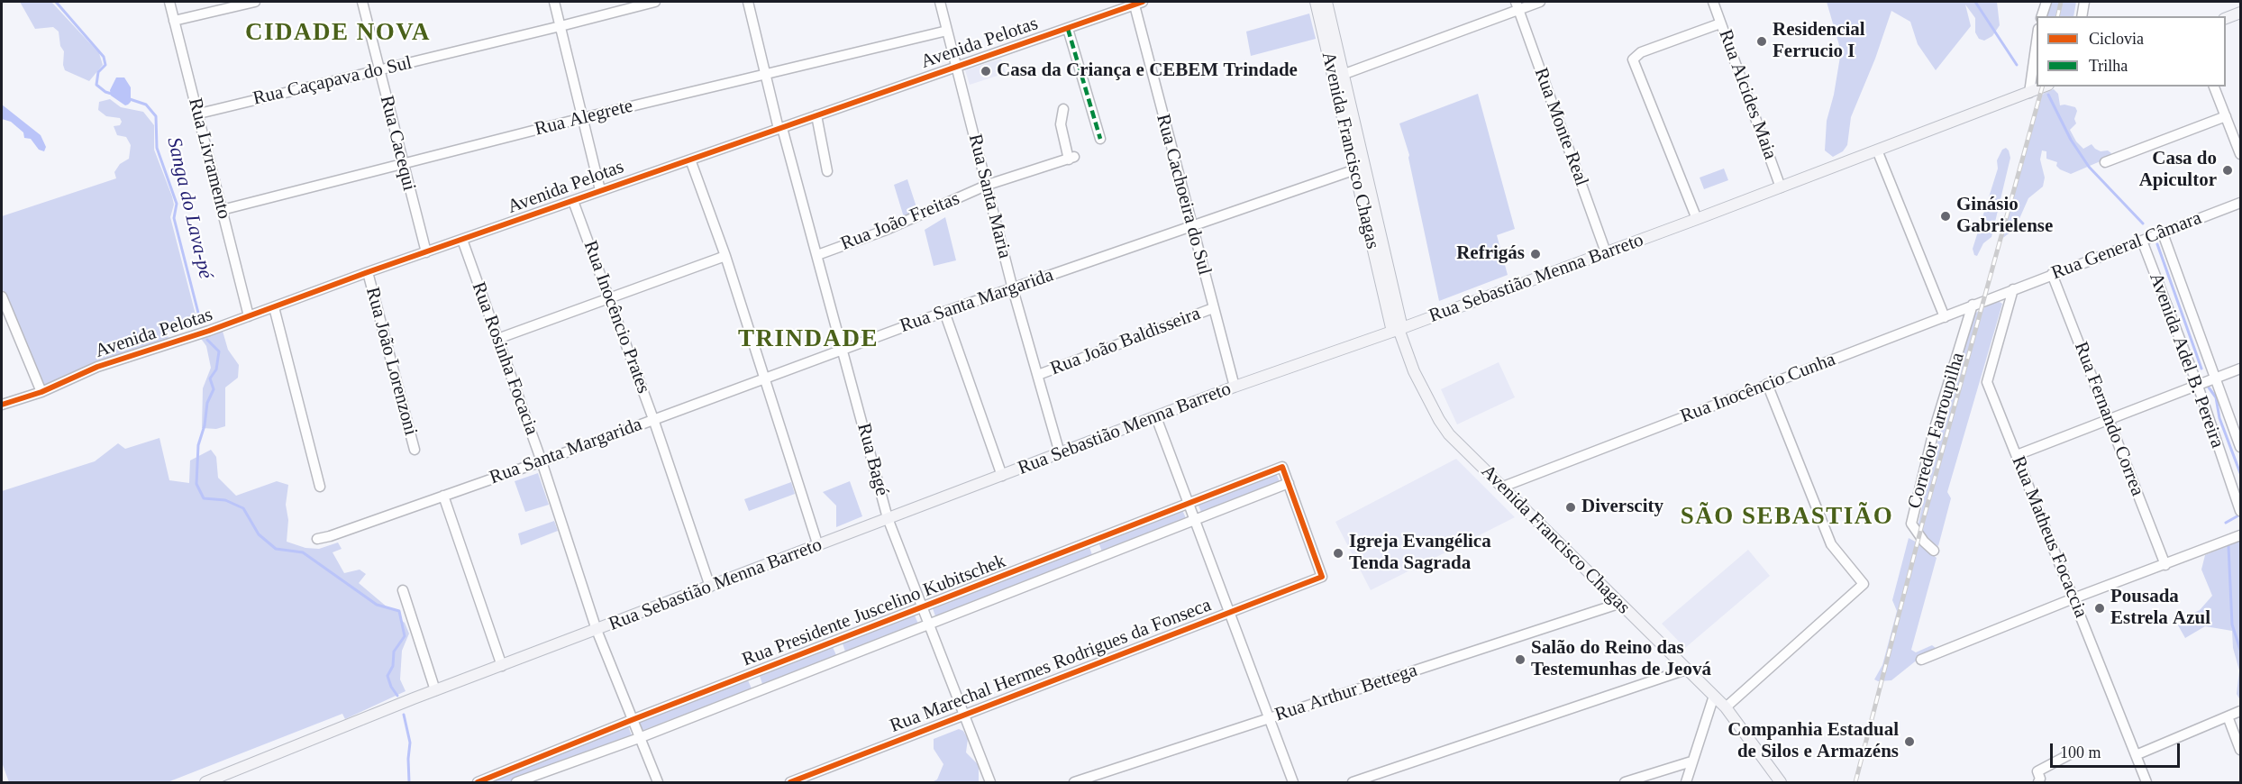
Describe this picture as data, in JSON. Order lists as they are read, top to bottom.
{
  "streets": {
    "main road": ["Avenida Francisco Chagas", "Rua Sebastião Menna Barreto"],
    "street": [
      "Avenida Pelotas",
      "Rua Caçapava do Sul",
      "Rua Alcides Maia",
      "Rua Alegrete",
      "Rua Monte Real",
      "Rua Cacequi",
      "Rua Livramento",
      "Rua Cachoeira do Sul",
      "Rua Santa Maria",
      "Rua João Freitas",
      "Rua General Câmara",
      "Rua Santa Margarida",
      "Rua Inocêncio Prates",
      "Rua João Baldisseira",
      "Rua Rosinha Focacia",
      "Avenida Adel B. Pereira",
      "Rua João Lorenzoni",
      "Rua Inocêncio Cunha",
      "Rua Fernando Correa",
      "Corredor Farroupilha",
      "Rua Bagé",
      "Rua Matheus Focaccia",
      "Rua Presidente Juscelino Kubitschek",
      "Rua Marechal Hermes Rodrigues da Fonseca",
      "Rua Arthur Bettega"
    ]
  },
  "crossings": [
    ["Avenida Pelotas", "Rua Cacequi"],
    ["Avenida Pelotas", "Rua Livramento"],
    ["Avenida Pelotas", "Rua Cachoeira do Sul"],
    ["Avenida Pelotas", "Rua Santa Maria"],
    ["Avenida Pelotas", "Rua Inocêncio Prates"],
    ["Avenida Pelotas", "Rua Rosinha Focacia"],
    ["Avenida Pelotas", "Rua João Lorenzoni"],
    ["Avenida Pelotas", "Rua Bagé"],
    ["Rua Caçapava do Sul", "Rua Cacequi"],
    ["Rua Caçapava do Sul", "Rua Livramento"],
    ["Rua Alcides Maia", "Rua Sebastião Menna Barreto"],
    ["Rua Alegrete", "Rua Cacequi"],
    ["Rua Alegrete", "Rua Livramento"],
    ["Rua Alegrete", "Rua Santa Maria"],
    ["Rua Alegrete", "Rua Bagé"],
    ["Rua Monte Real", "Rua Sebastião Menna Barreto"],
    ["Avenida Francisco Chagas", "Rua Sebastião Menna Barreto"],
    ["Avenida Francisco Chagas", "Rua Santa Margarida"],
    ["Avenida Francisco Chagas", "Rua Inocêncio Cunha"],
    ["Avenida Francisco Chagas", "Rua Arthur Bettega"],
    ["Rua Cachoeira do Sul", "Rua Sebastião Menna Barreto"],
    ["Rua Cachoeira do Sul", "Rua Santa Margarida"],
    ["Rua Cachoeira do Sul", "Rua João Baldisseira"],
    ["Rua Santa Maria", "Rua João Freitas"],
    ["Rua Santa Maria", "Rua Sebastião Menna Barreto"],
    ["Rua Santa Maria", "Rua Santa Margarida"],
    ["Rua Santa Maria", "Rua João Baldisseira"],
    ["Rua João Freitas", "Rua Bagé"],
    ["Rua General Câmara", "Avenida Adel B. Pereira"],
    ["Rua General Câmara", "Rua Inocêncio Cunha"],
    ["Rua General Câmara", "Rua Fernando Correa"],
    ["Rua General Câmara", "Rua Matheus Focaccia"],
    ["Rua Sebastião Menna Barreto", "Rua Inocêncio Prates"],
    ["Rua Sebastião Menna Barreto", "Rua Rosinha Focacia"],
    ["Rua Sebastião Menna Barreto", "Rua Bagé"],
    ["Rua Santa Margarida", "Rua Inocêncio Prates"],
    ["Rua Santa Margarida", "Rua Rosinha Focacia"],
    ["Rua Santa Margarida", "Rua Bagé"],
    ["Rua Rosinha Focacia", "Rua Presidente Juscelino Kubitschek"],
    ["Rua Inocêncio Cunha", "Corredor Farroupilha"],
    ["Rua Inocêncio Cunha", "Rua Matheus Focaccia"],
    ["Rua Bagé", "Rua Presidente Juscelino Kubitschek"],
    ["Rua Bagé", "Rua Marechal Hermes Rodrigues da Fonseca"],
    ["Rua Presidente Juscelino Kubitschek", "Rua Marechal Hermes Rodrigues da Fonseca"]
  ],
  "districts": ["CIDADE NOVA", "TRINDADE", "SÃO SEBASTIÃO"],
  "water": ["Sanga do Lava-pé"],
  "places": [
    "Residencial Ferrucio I",
    "Casa da Criança e CEBEM Trindade",
    "Casa do Apicultor",
    "Ginásio Gabrielense",
    "Refrigás",
    "Diverscity",
    "Igreja Evangélica Tenda Sagrada",
    "Pousada Estrela Azul",
    "Salão do Reino das Testemunhas de Jeová",
    "Companhia Estadual de Silos e Armazéns"
  ],
  "legend": ["Ciclovia", "Trilha"],
  "scale_bar": "100 m"
}
